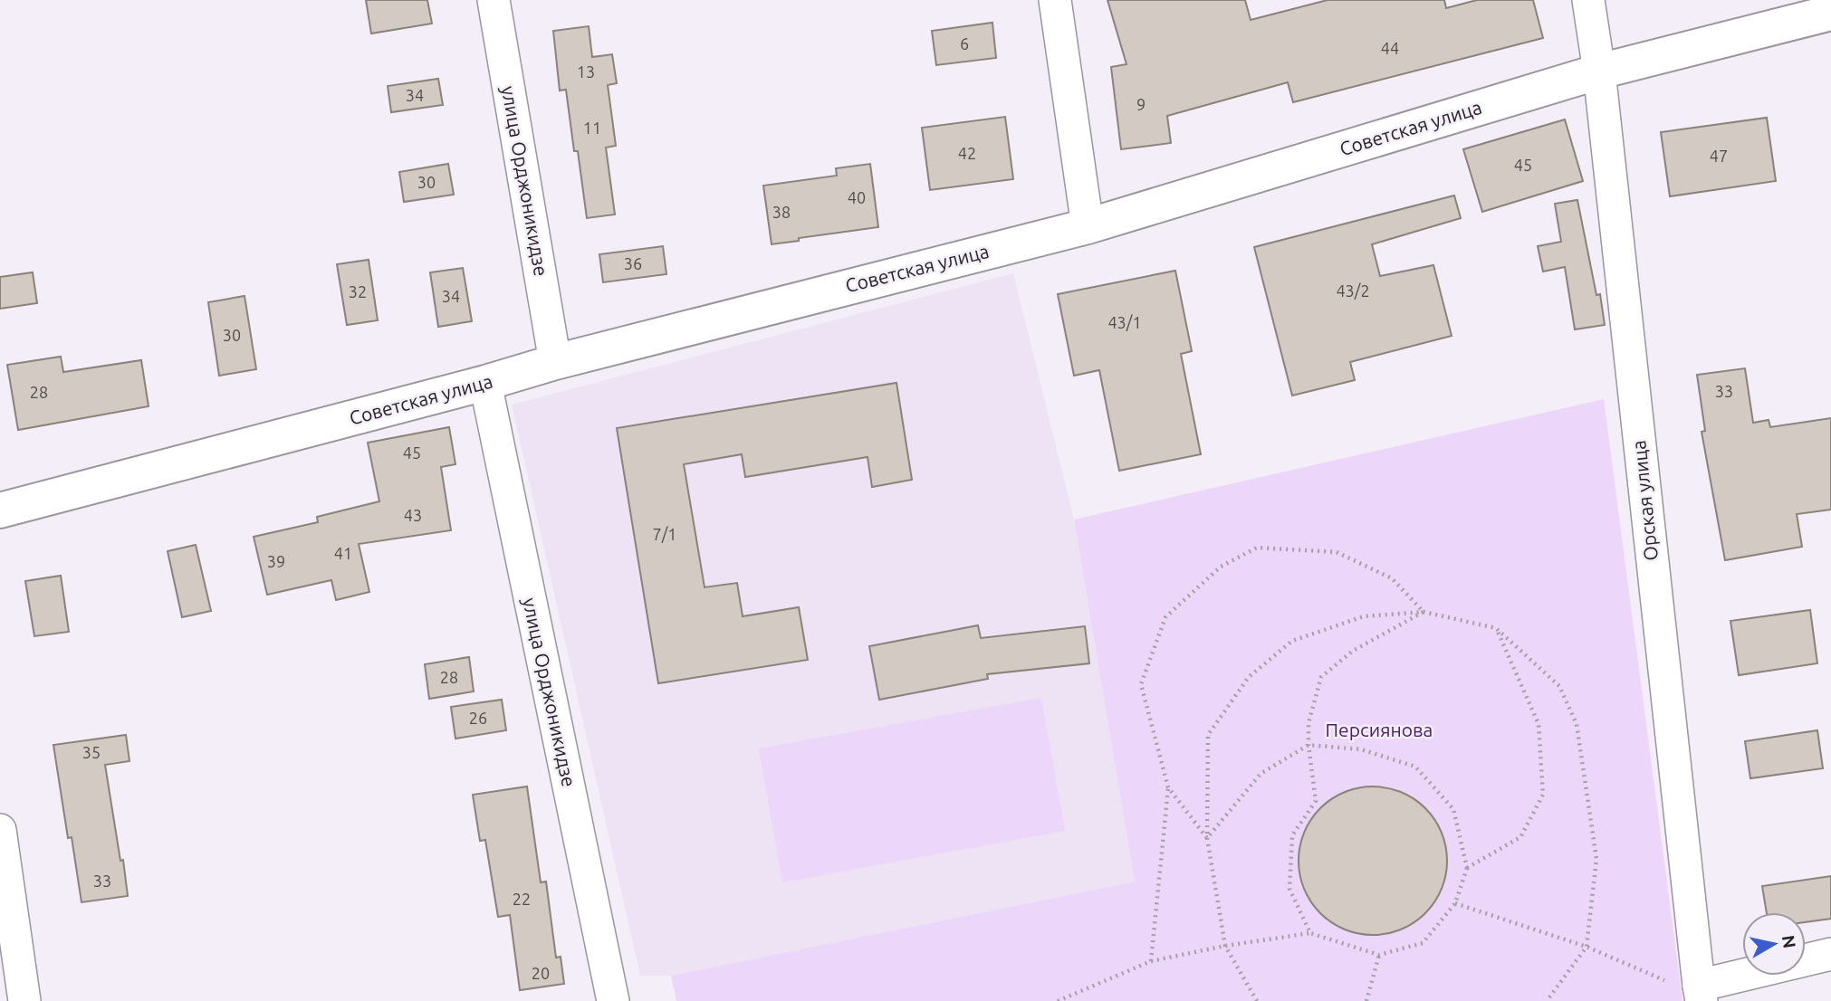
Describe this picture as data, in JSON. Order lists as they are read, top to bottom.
{
  "streets": {
    "street": ["Советская улица", "улица Орджоникидзе", "Орская улица"]
  },
  "crossings": [
    ["Советская улица", "улица Орджоникидзе"],
    ["Советская улица", "Орская улица"]
  ],
  "parks": ["Персиянова"],
  "house_numbers": [
    "6",
    "44",
    "13",
    "34",
    "9",
    "11",
    "42",
    "47",
    "45",
    "30",
    "40",
    "38",
    "36",
    "43/2",
    "32",
    "34",
    "43/1",
    "30",
    "33",
    "28",
    "45",
    "43",
    "7/1",
    "41",
    "39",
    "28",
    "26",
    "35",
    "33",
    "22",
    "20"
  ],
  "north": "right"
}
